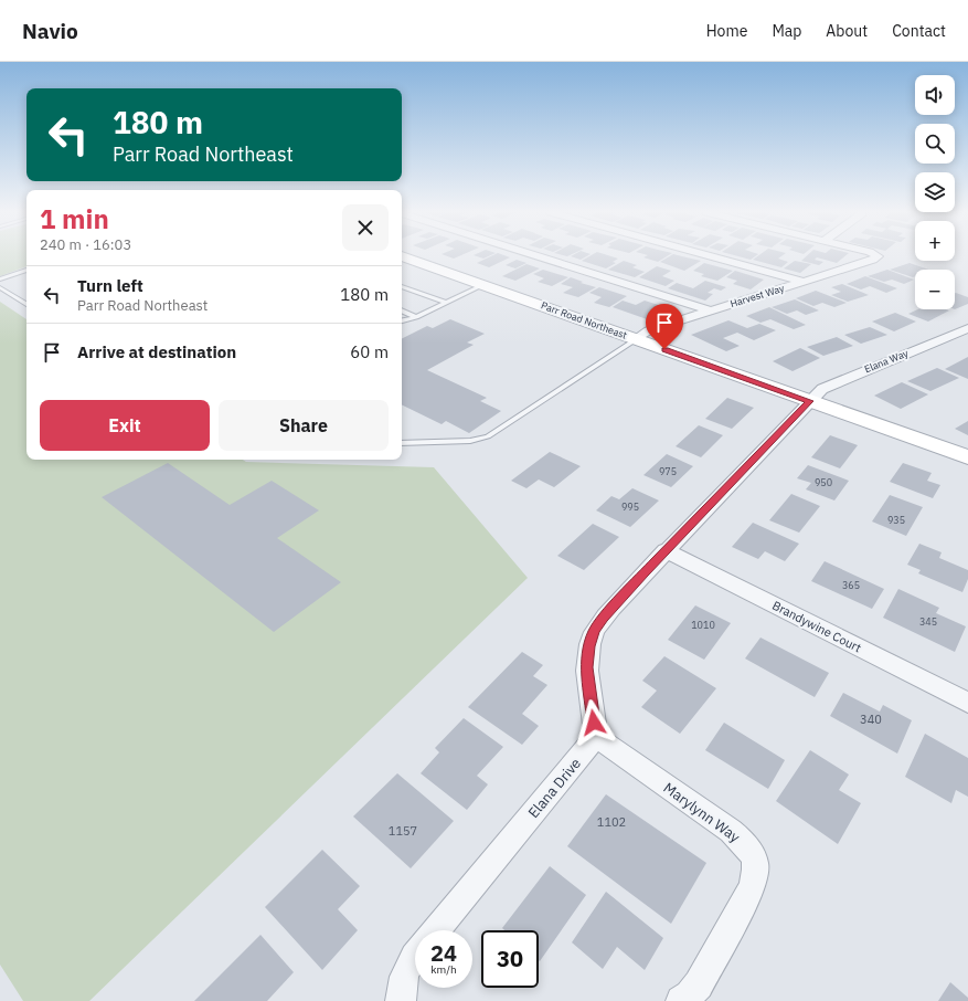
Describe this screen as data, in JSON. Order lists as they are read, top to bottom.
{
  "streets": {
    "main road": ["Parr Road Northeast"],
    "street": [
      "Harvest Way",
      "Elana Way",
      "Brandywine Court",
      "Elana Drive",
      "Marylynn Way"
    ]
  },
  "crossings": [
    ["Harvest Way", "Parr Road Northeast"],
    ["Parr Road Northeast", "Elana Way"],
    ["Elana Drive", "Marylynn Way"]
  ],
  "house_numbers": [
    "975",
    "950",
    "995",
    "935",
    "365",
    "345",
    "1010",
    "340",
    "1102",
    "1157"
  ],
  "page": {
    "header": "Navio",
    "nav": [
      "Home",
      "Map",
      "About",
      "Contact"
    ],
    "map_buttons": ["+", "−"],
    "turn": ["180 m", "Parr Road Northeast"],
    "heading": ["1 min", "240 m · 16:03"],
    "list": [
      {
        "name": "Turn left",
        "note": "Parr Road Northeast",
        "value": "180 m"
      },
      {
        "name": "Arrive at destination",
        "value": "60 m"
      }
    ],
    "buttons": ["Exit", "Share"],
    "speed": "24 km/h",
    "limit": "30"
  }
}
